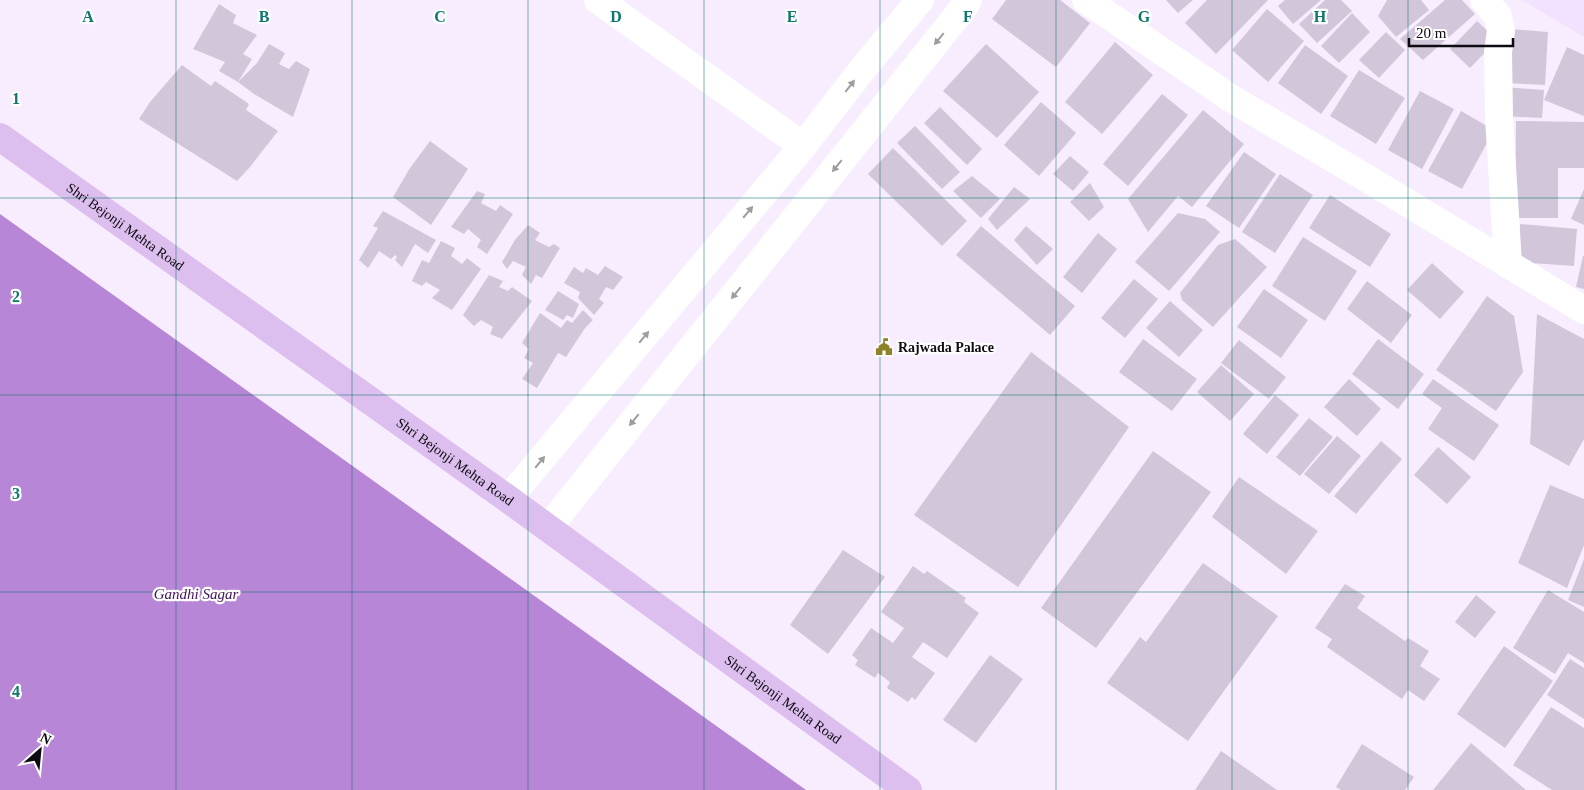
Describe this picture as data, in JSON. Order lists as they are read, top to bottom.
{
  "streets": {
    "main road": ["Shri Bejonji Mehta Road"]
  },
  "water": ["Gandhi Sagar"],
  "places": {
    "public building": ["Rajwada Palace"]
  },
  "scale_bar": "20 m",
  "north": "top right",
  "grid": {
    "columns": [
      "A",
      "B",
      "C",
      "D",
      "E",
      "F",
      "G",
      "H"
    ],
    "rows": [
      "1",
      "2",
      "3",
      "4"
    ]
  }
}
